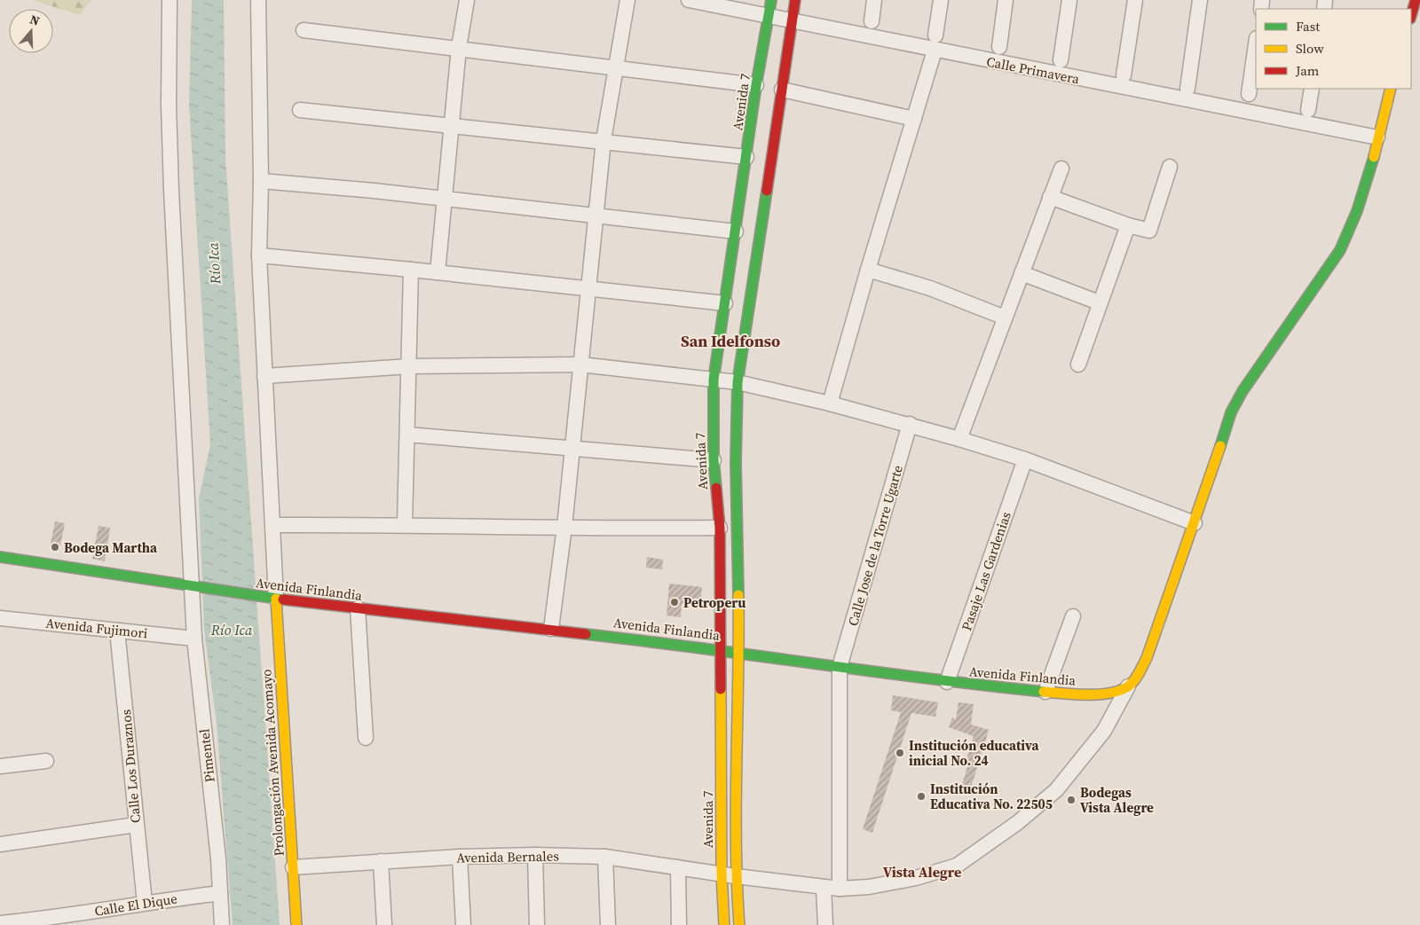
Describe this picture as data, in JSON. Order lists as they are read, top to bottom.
{
  "streets": {
    "street": [
      "Calle Primavera",
      "Avenida 7",
      "Calle Jose de la Torre Ugarte",
      "Pasaje Las Gardenias",
      "Avenida Finlandia",
      "Avenida Fujimori",
      "Pimentel",
      "Prolongación Avenida Acomayo",
      "Calle Los Duraznos",
      "Avenida Bernales",
      "Calle El Dique"
    ]
  },
  "crossings": [
    ["Calle Primavera", "Avenida 7"],
    ["Avenida 7", "Avenida Finlandia"],
    ["Avenida 7", "Avenida Bernales"],
    ["Calle Jose de la Torre Ugarte", "Avenida Finlandia"],
    ["Calle Jose de la Torre Ugarte", "Avenida Bernales"],
    ["Pasaje Las Gardenias", "Avenida Finlandia"],
    ["Avenida Finlandia", "Pimentel"],
    ["Avenida Finlandia", "Prolongación Avenida Acomayo"],
    ["Avenida Finlandia", "Avenida Bernales"],
    ["Avenida Fujimori", "Pimentel"],
    ["Avenida Fujimori", "Calle Los Duraznos"],
    ["Pimentel", "Calle El Dique"],
    ["Prolongación Avenida Acomayo", "Avenida Bernales"],
    ["Calle Los Duraznos", "Calle El Dique"]
  ],
  "districts": ["San Idelfonso", "Vista Alegre"],
  "water": ["Río Ica"],
  "places": [
    "Bodega Martha",
    "Petroperu",
    "Institución educativa inicial No. 24",
    "Institución Educativa No. 22505",
    "Bodegas Vista Alegre"
  ],
  "legend": ["Fast", "Slow", "Jam"],
  "north": "top"
}
